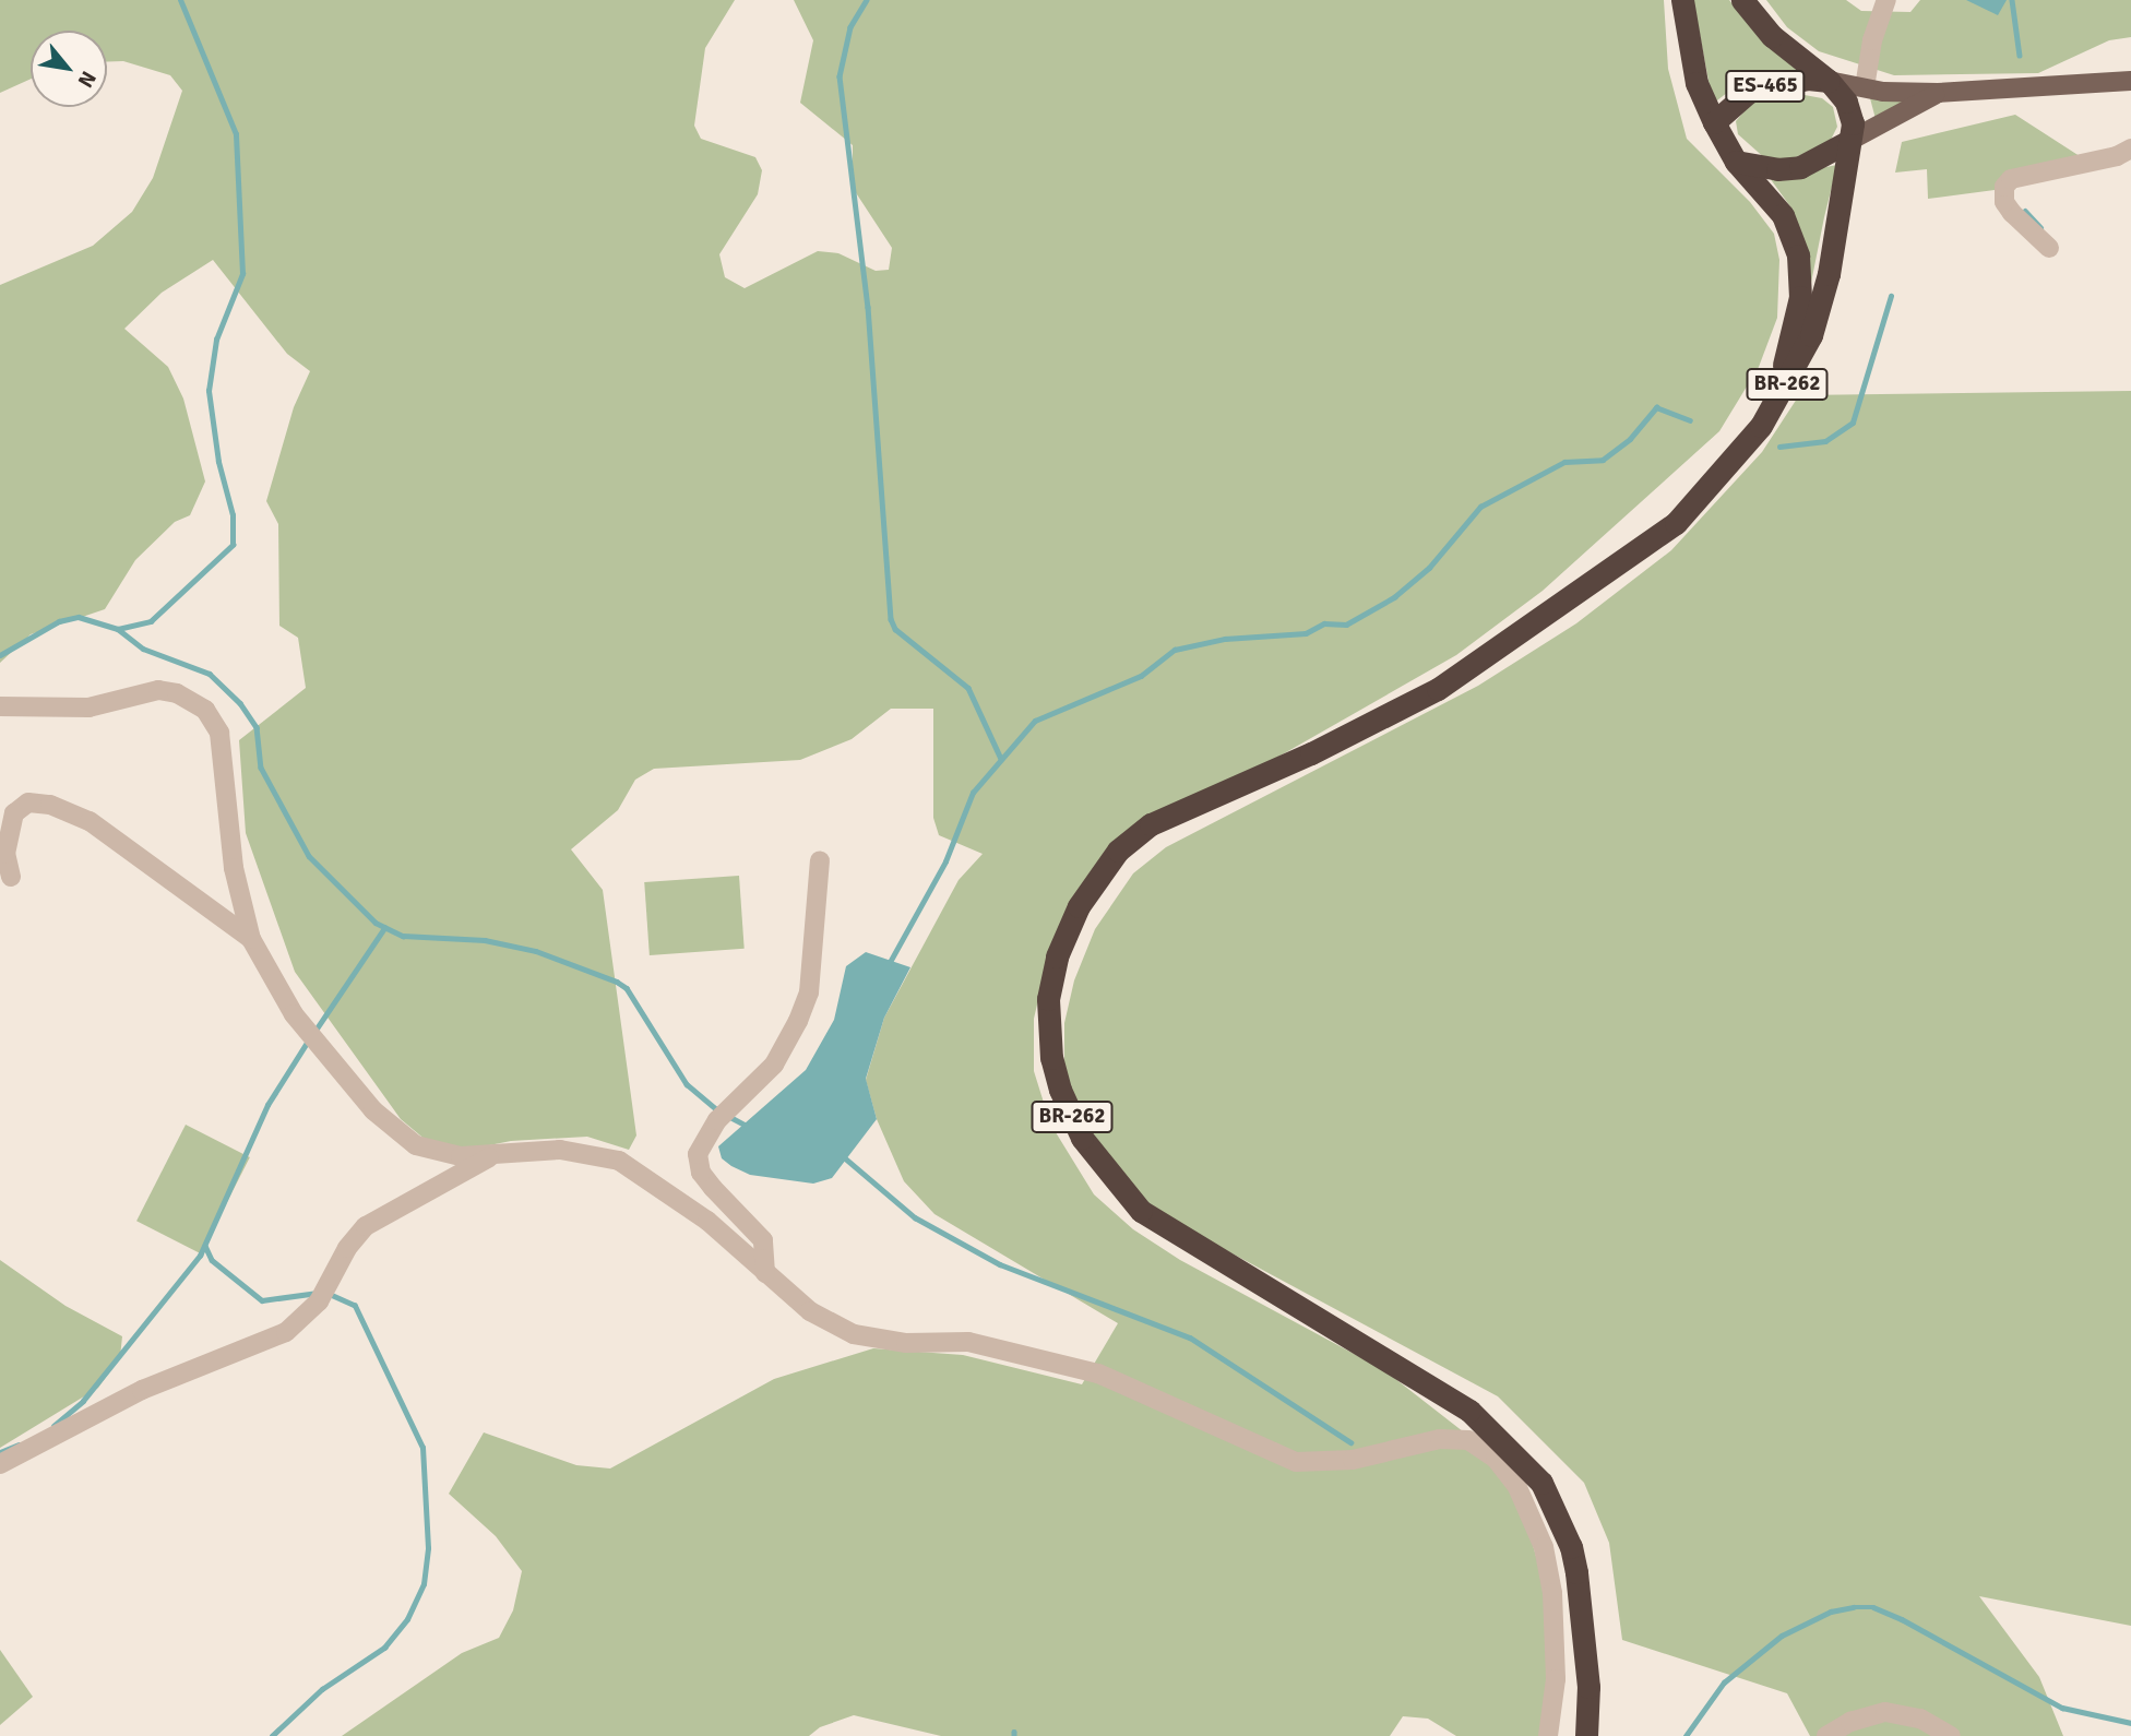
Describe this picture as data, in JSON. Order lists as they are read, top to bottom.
{
  "streets": {
    "highway": ["ES-465", "BR-262"]
  },
  "crossings": [
    ["ES-465", "BR-262"]
  ],
  "north": "bottom right"
}
